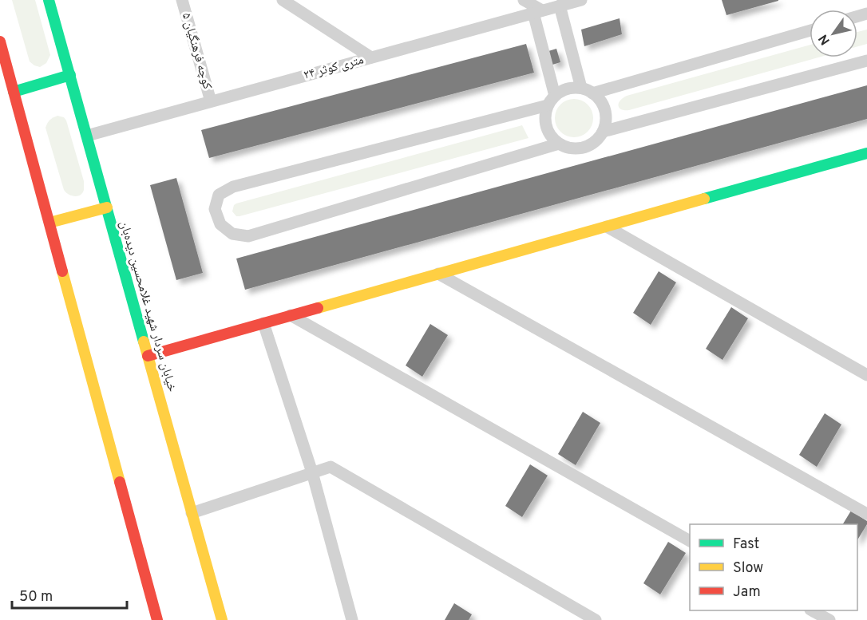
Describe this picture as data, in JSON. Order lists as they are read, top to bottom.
{
  "streets": {
    "main road": ["خیابان سردار شهید غلامحسین دیده‌بان"],
    "street": ["کوچه فرهنگیان ۵", "۲۴ متری کوثر"]
  },
  "crossings": [
    ["کوچه فرهنگیان ۵", "۲۴ متری کوثر"],
    ["۲۴ متری کوثر", "خیابان سردار شهید غلامحسین دیده‌بان"]
  ],
  "legend": ["Fast", "Slow", "Jam"],
  "scale_bar": "50 m",
  "north": "bottom left"
}
